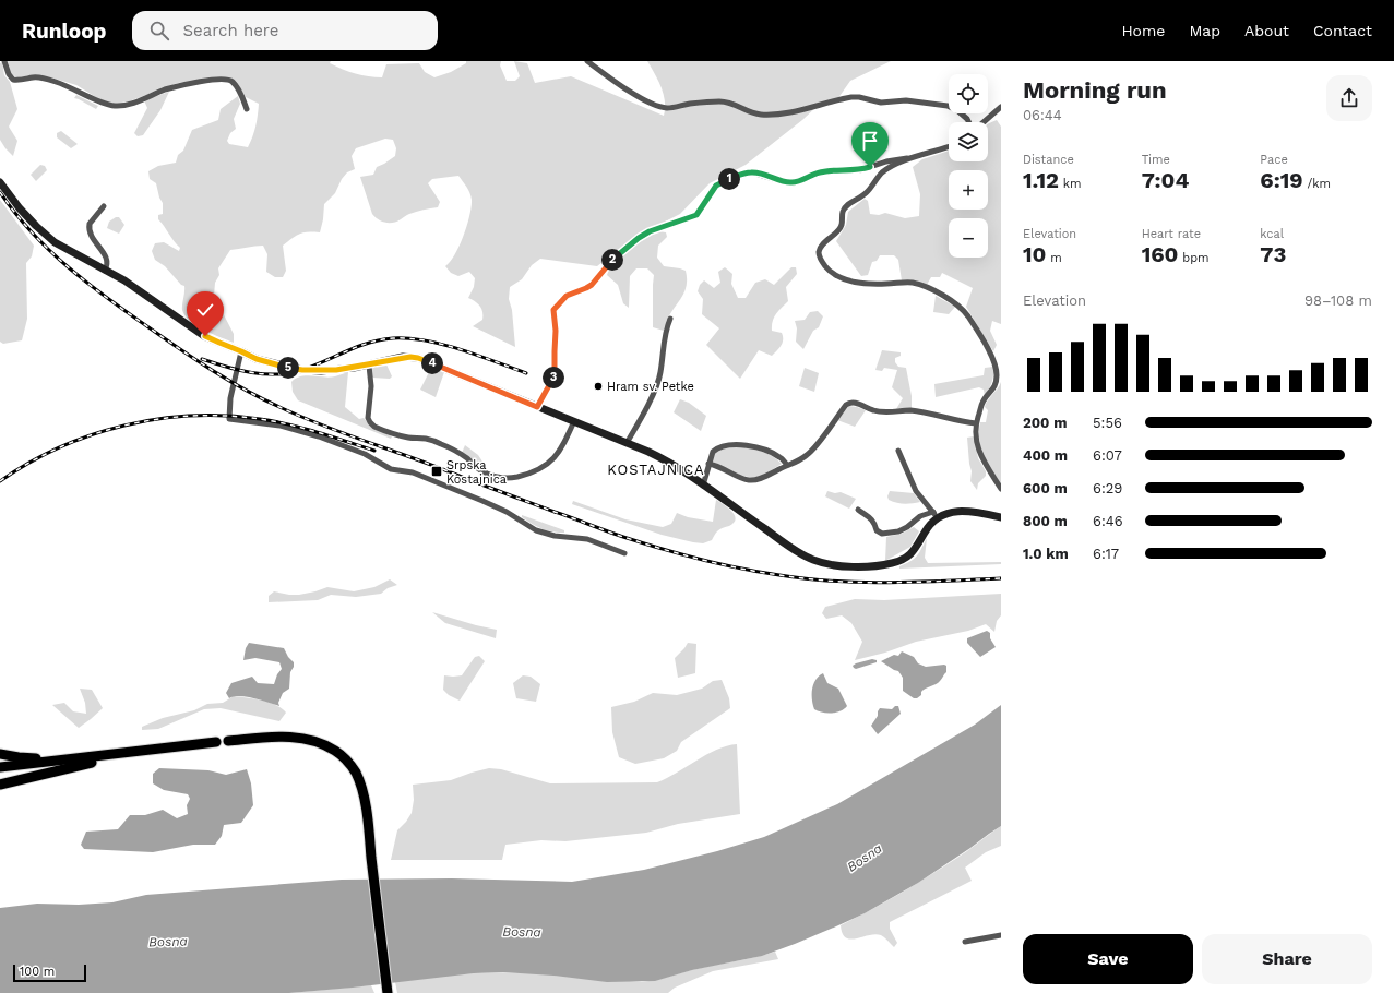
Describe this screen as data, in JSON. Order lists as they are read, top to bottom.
{
  "districts": ["KOSTAJNICA"],
  "water": ["Bosna"],
  "places": {
    "other": ["Hram sv. Petke"],
    "transit": ["Srpska Kostajnica"]
  },
  "scale_bar": "100 m",
  "page": {
    "header": "Runloop",
    "search": "Search here",
    "nav": [
      "Home",
      "Map",
      "About",
      "Contact"
    ],
    "heading": ["Morning run", "06:44"],
    "map_buttons": ["+", "−"],
    "stats": [
      ["Distance", "1.12 km"],
      ["Time", "7:04"],
      ["Pace", "6:19 /km"],
      ["Elevation", "10 m"],
      ["Heart rate", "160 bpm"],
      ["kcal", "73"]
    ],
    "pins": [
      "1",
      "2",
      "4",
      "5",
      "3"
    ],
    "chart": ["Elevation", "98–108 m"],
    "list": [
      {
        "name": "200 m",
        "note": "5:56"
      },
      {
        "name": "400 m",
        "note": "6:07"
      },
      {
        "name": "600 m",
        "note": "6:29"
      },
      {
        "name": "800 m",
        "note": "6:46"
      },
      {
        "name": "1.0 km",
        "note": "6:17"
      }
    ],
    "buttons": ["Save", "Share"],
    "scale": "100 m"
  }
}
